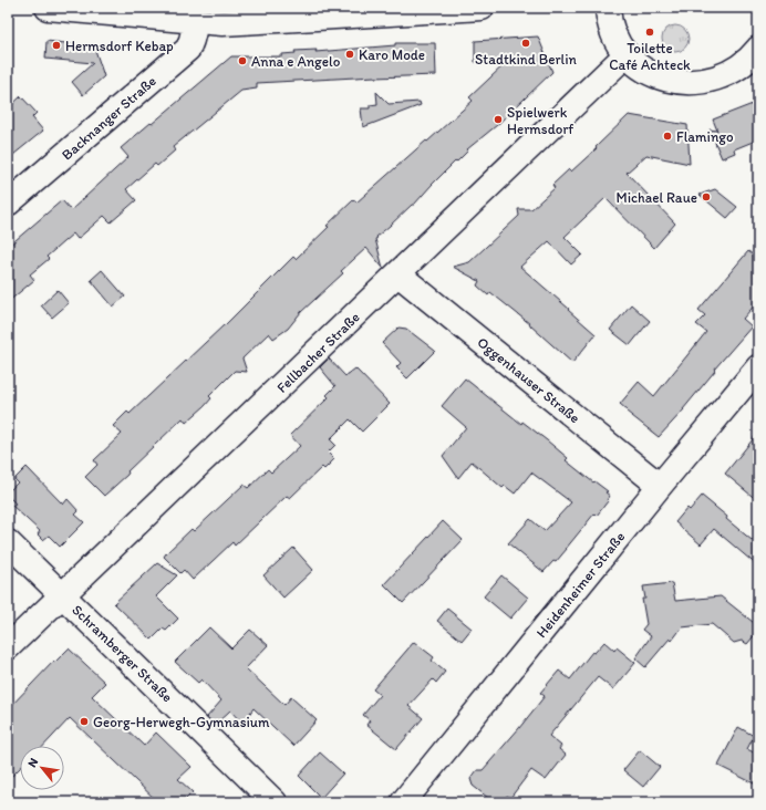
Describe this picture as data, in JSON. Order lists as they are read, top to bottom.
{
  "streets": {
    "street": [
      "Backnanger Straße",
      "Fellbacher Straße",
      "Oggenhauser Straße",
      "Heidenheimer Straße",
      "Schramberger Straße"
    ]
  },
  "crossings": [
    ["Fellbacher Straße", "Oggenhauser Straße"],
    ["Fellbacher Straße", "Schramberger Straße"],
    ["Oggenhauser Straße", "Heidenheimer Straße"]
  ],
  "places": [
    "Toilette Café Achteck",
    "Stadtkind Berlin",
    "Hermsdorf Kebap",
    "Karo Mode",
    "Anna e Angelo",
    "Spielwerk Hermsdorf",
    "Flamingo",
    "Michael Raue",
    "Georg-Herwegh-Gymnasium"
  ],
  "north": "top left"
}
